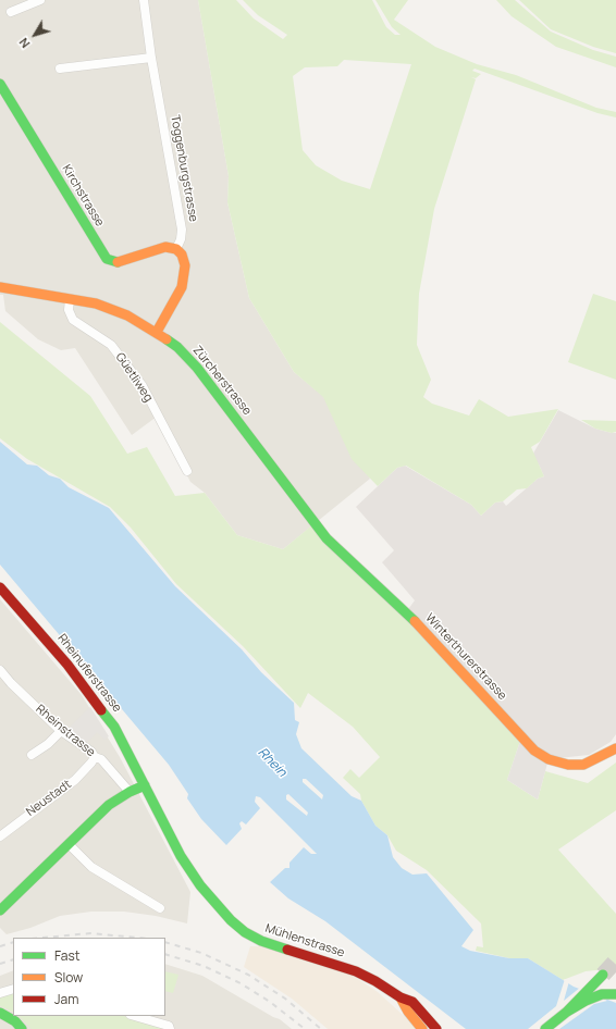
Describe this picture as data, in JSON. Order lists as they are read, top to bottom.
{
  "streets": {
    "main road": [
      "Kirchstrasse",
      "Zürcherstrasse",
      "Winterthurerstrasse",
      "Rheinuferstrasse",
      "Mühlenstrasse"
    ],
    "street": [
      "Toggenburgstrasse",
      "Güetliweg",
      "Rheinstrasse",
      "Neustadt"
    ]
  },
  "crossings": [
    ["Toggenburgstrasse", "Kirchstrasse"],
    ["Güetliweg", "Zürcherstrasse"],
    ["Zürcherstrasse", "Winterthurerstrasse"],
    ["Rheinuferstrasse", "Mühlenstrasse"],
    ["Rheinstrasse", "Neustadt"]
  ],
  "water": ["Rhein"],
  "legend": ["Fast", "Slow", "Jam"],
  "north": "bottom left"
}
